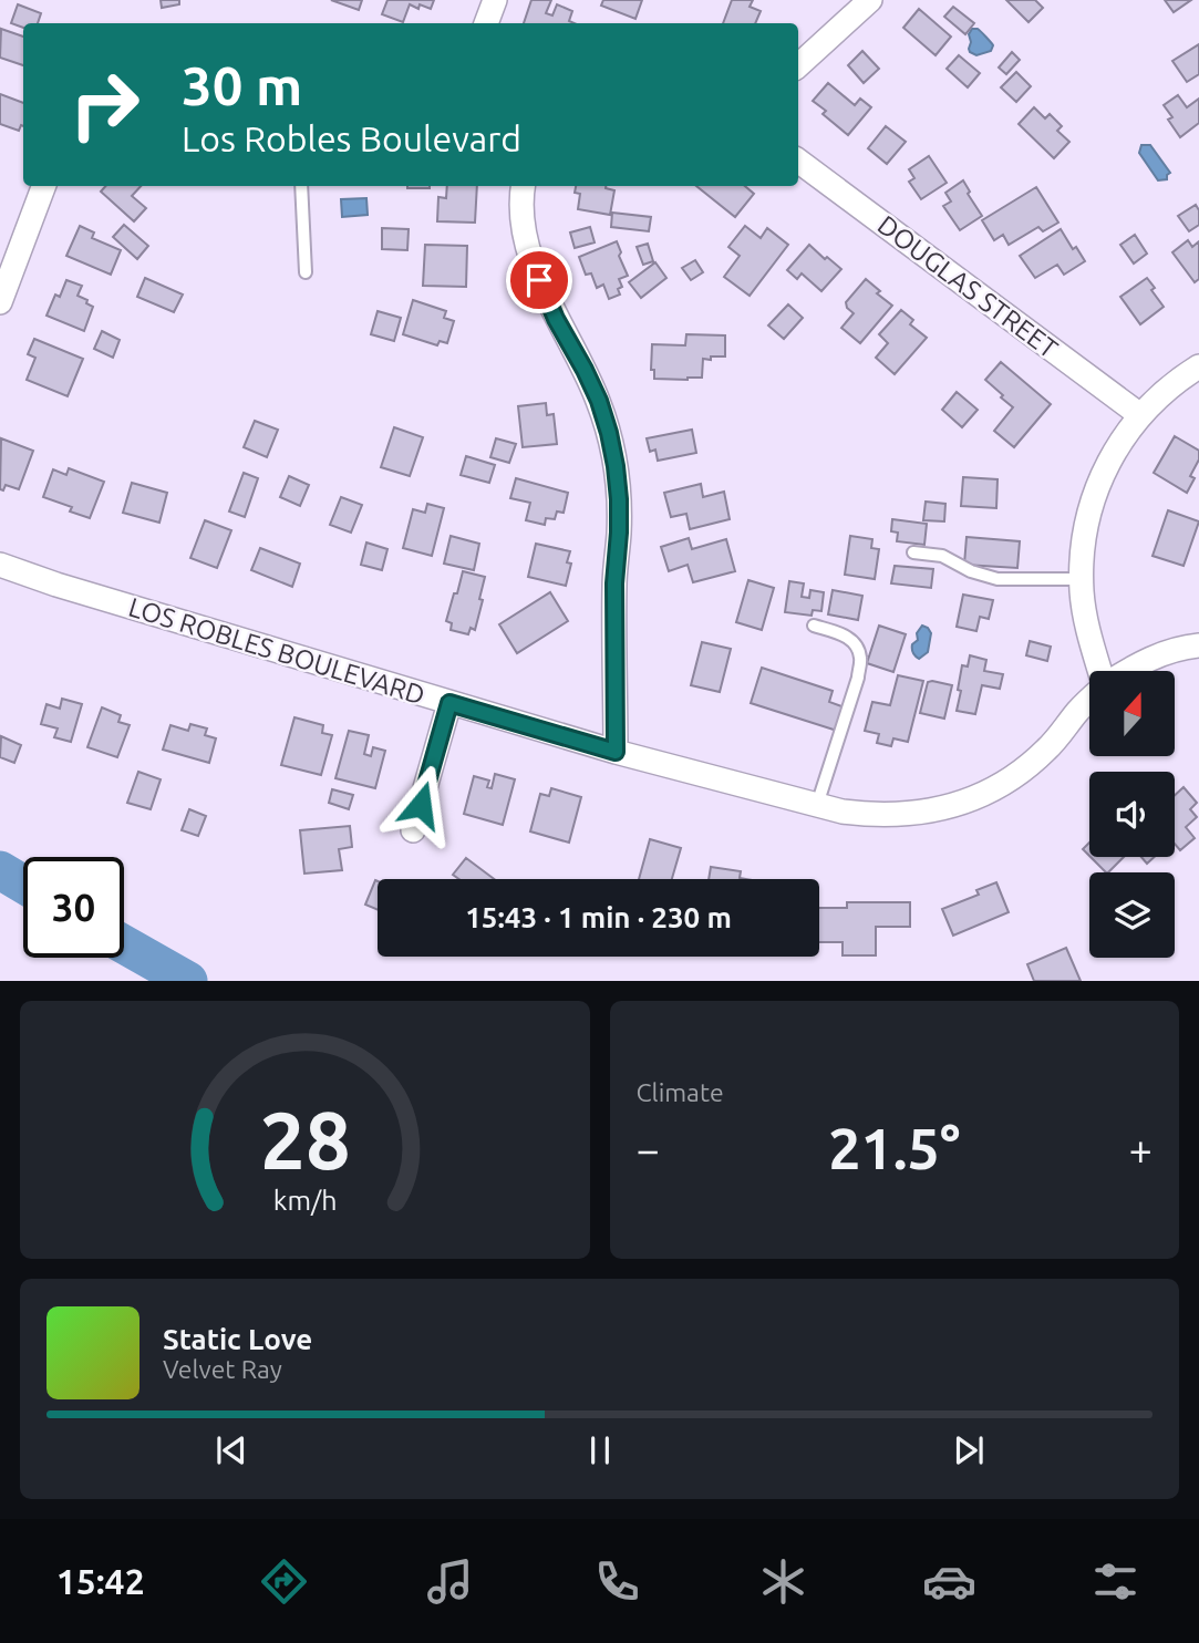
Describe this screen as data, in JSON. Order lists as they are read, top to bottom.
{
  "streets": {
    "street": ["DOUGLAS STREET", "LOS ROBLES BOULEVARD"]
  },
  "north": "top",
  "page": {
    "turn": ["30 m", "Los Robles Boulevard"],
    "limit": "30",
    "trip": "15:43 · 1 min · 230 m",
    "tile": "Climate",
    "heat": ["−", "21.5°", "+"],
    "song": ["Static Love", "Velvet Ray"],
    "tabs": "15:42",
    "gauge": ["28", "km/h"]
  }
}
